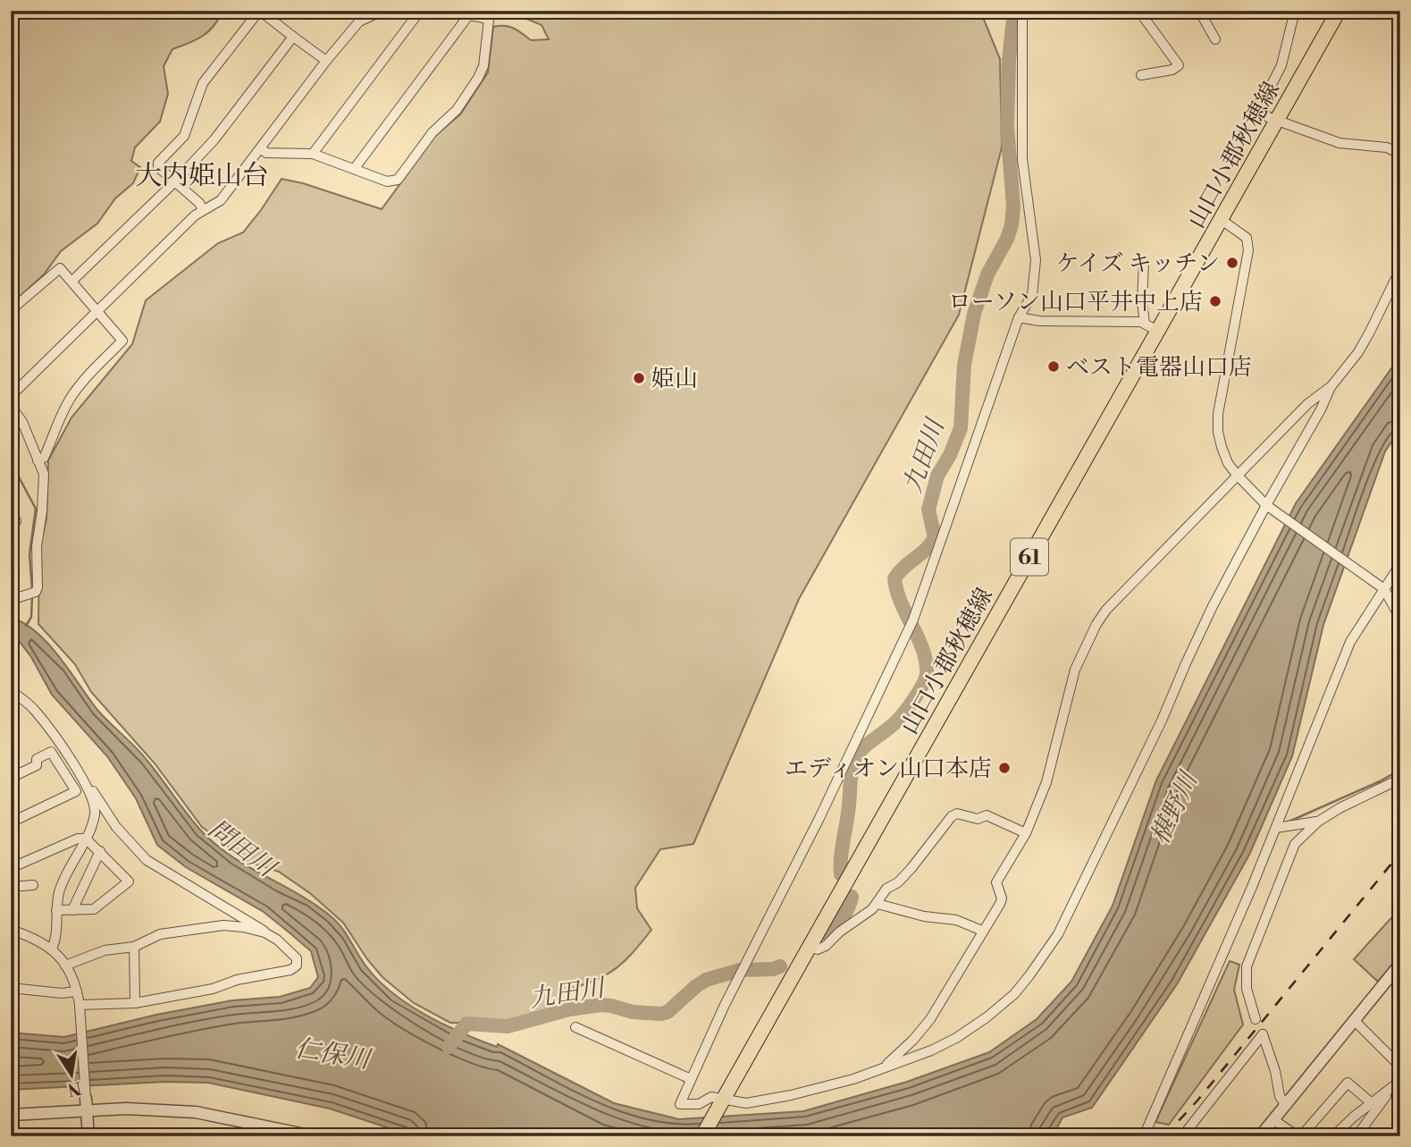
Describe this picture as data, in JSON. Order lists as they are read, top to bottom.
{
  "streets": {
    "main road": ["山口小郡秋穂線", "61"]
  },
  "districts": ["大内姫山台"],
  "water": [
    "九田川",
    "椹野川",
    "問田川",
    "仁保川"
  ],
  "places": [
    "ケイズ キッチン",
    "ローソン山口平井中上店",
    "ベスト電器山口店",
    "姫山",
    "エディオン山口本店"
  ],
  "north": "bottom"
}
